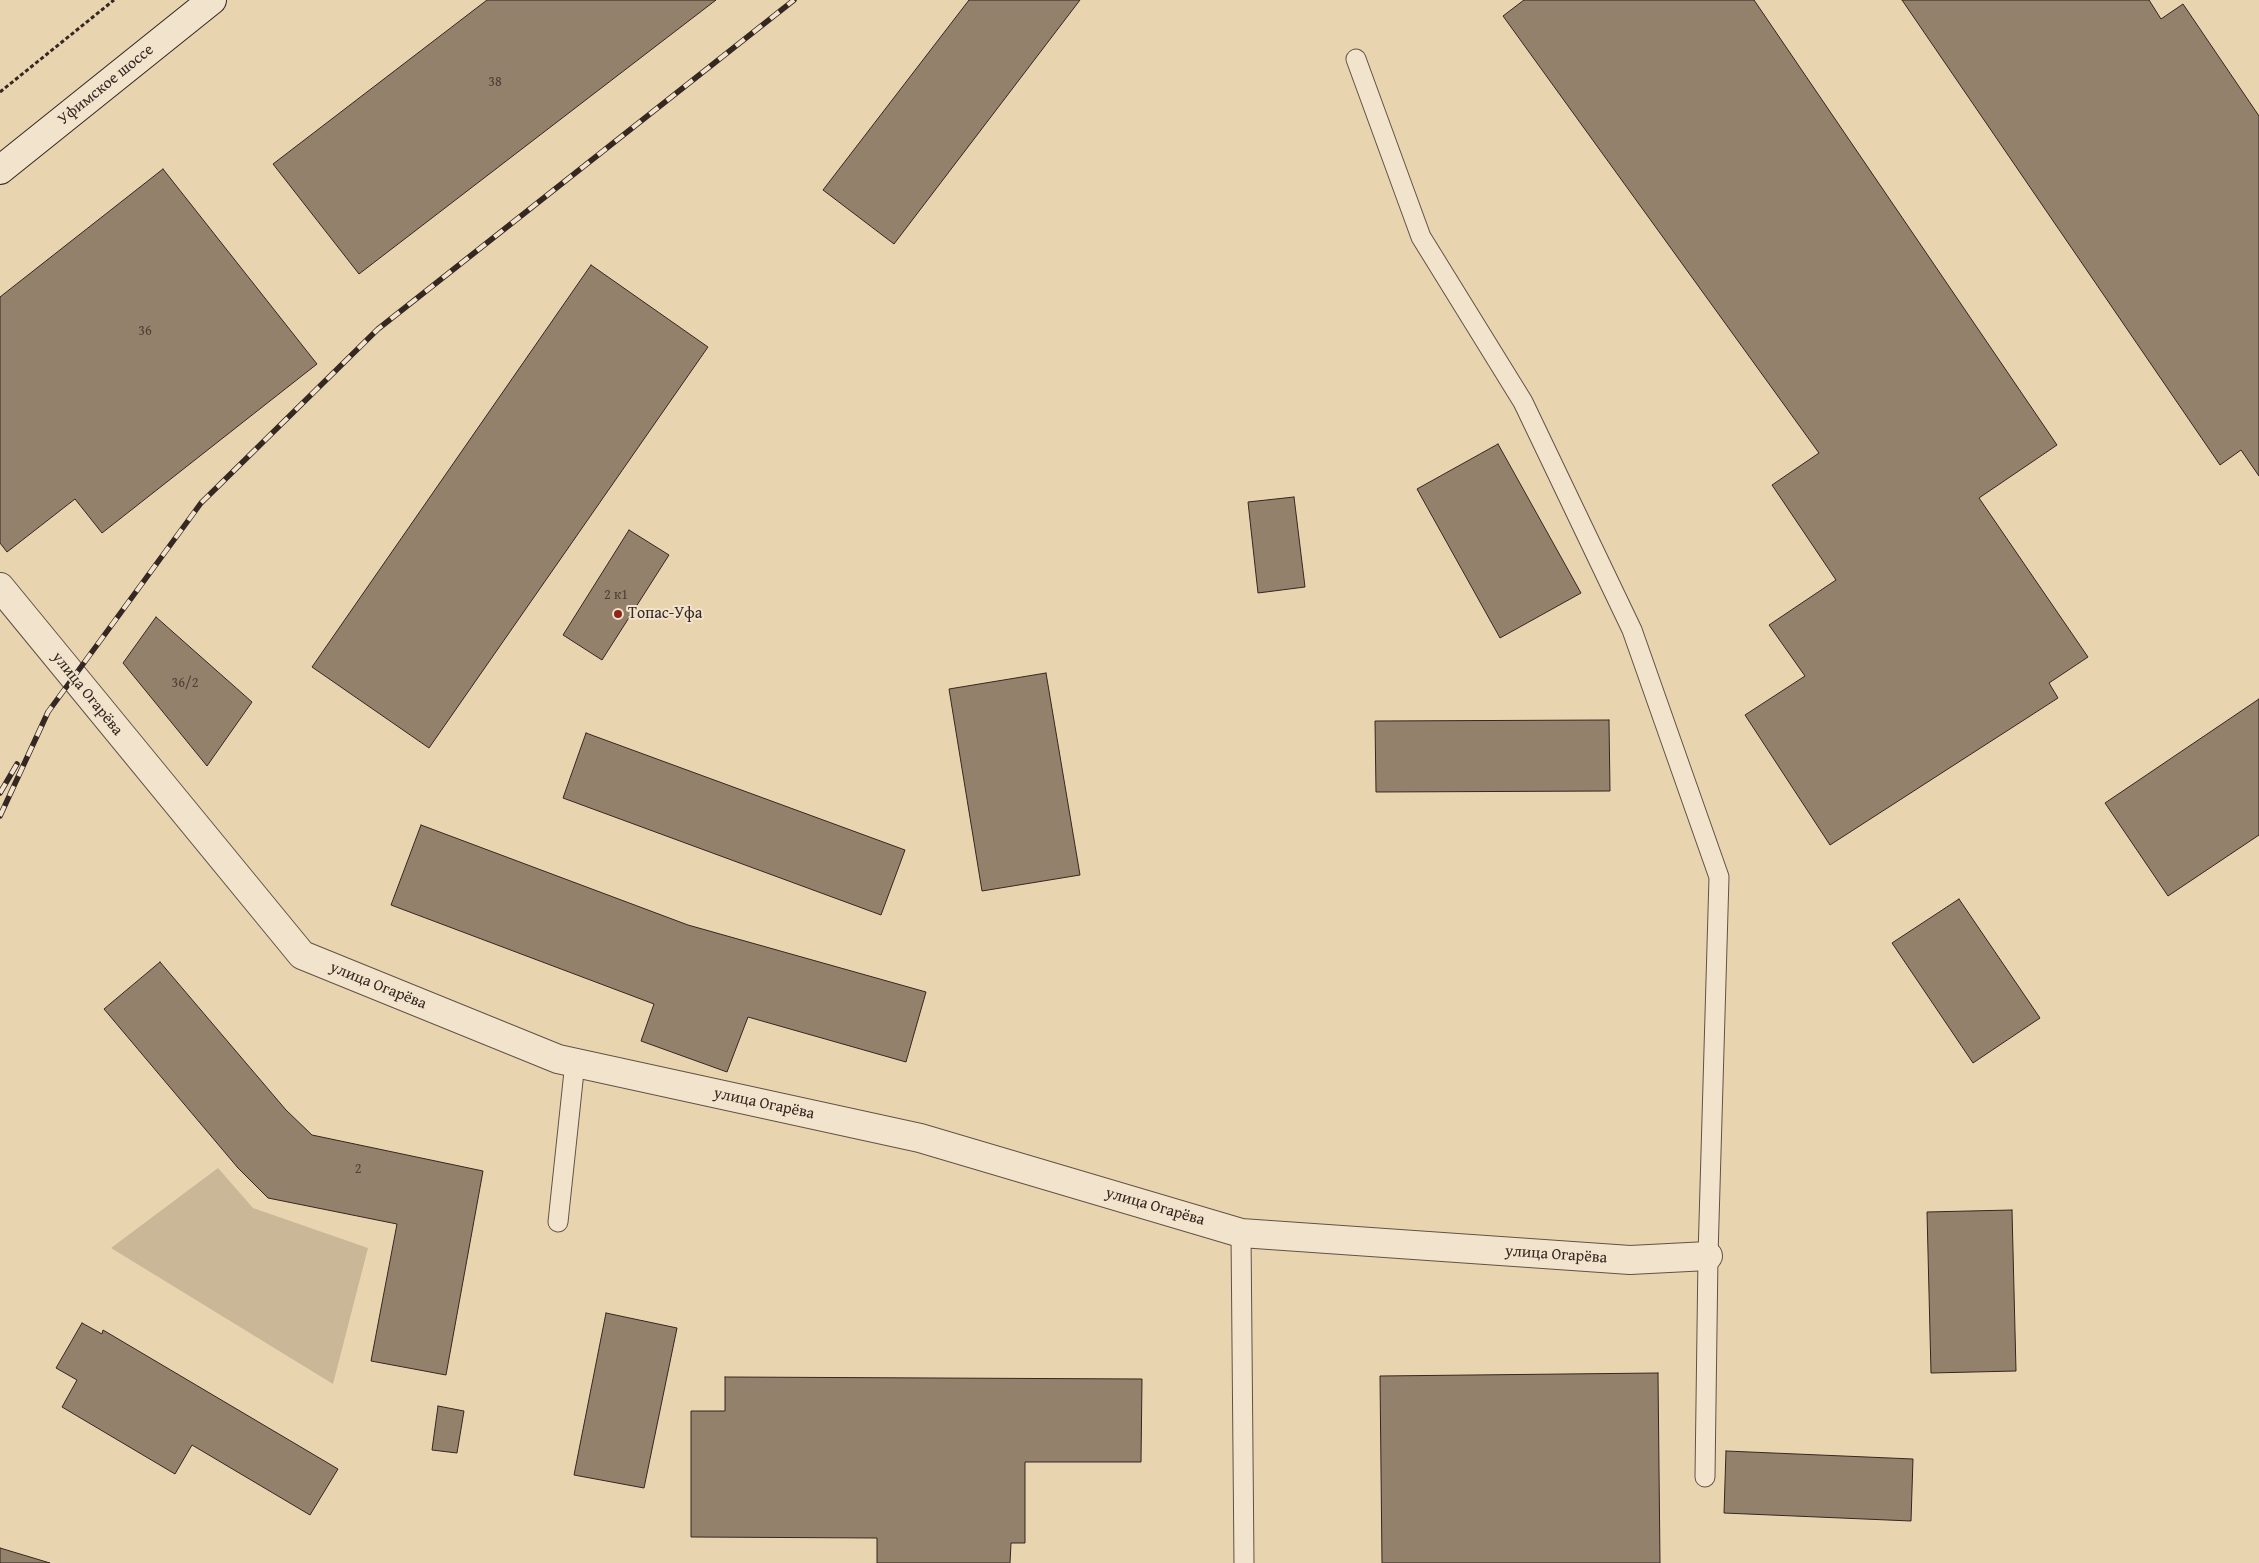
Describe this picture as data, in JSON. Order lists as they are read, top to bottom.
{
  "streets": {
    "street": ["Уфимское шоссе", "улица Огарёва"]
  },
  "places": ["Топас-Уфа"],
  "house_numbers": [
    "38",
    "36",
    "2 к1",
    "36/2",
    "2"
  ]
}
